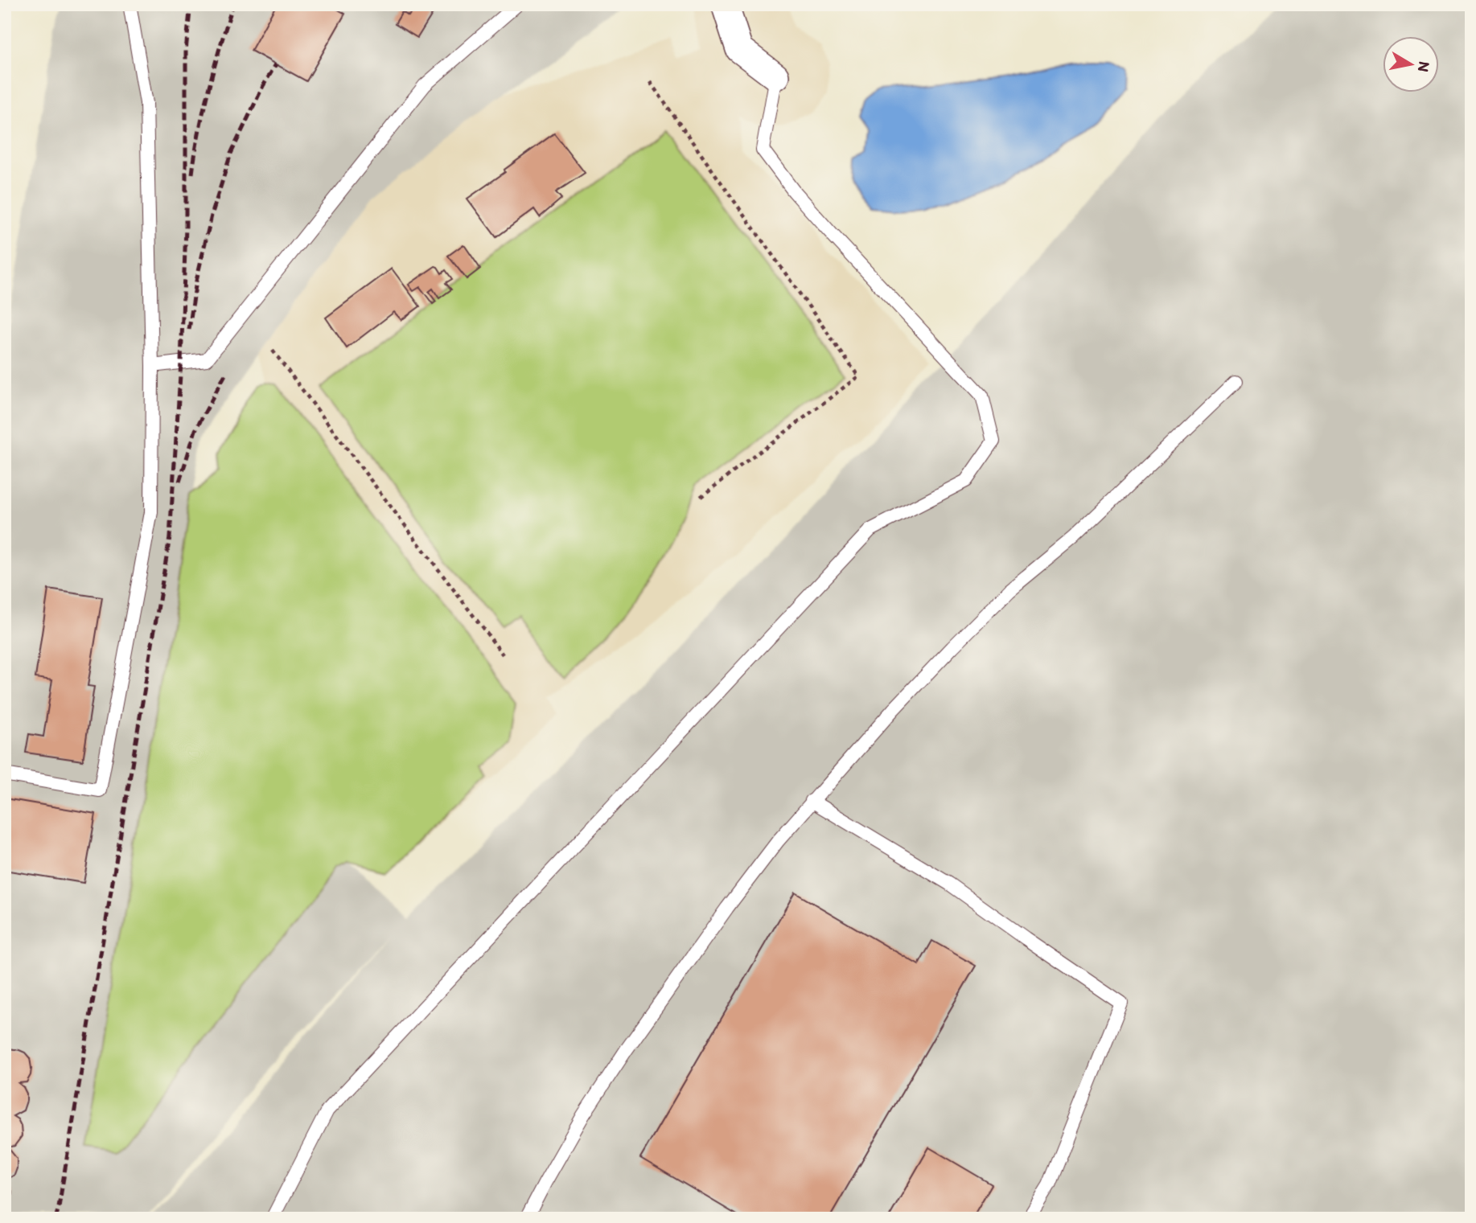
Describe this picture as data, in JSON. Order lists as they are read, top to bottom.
{
  "north": "right"
}
